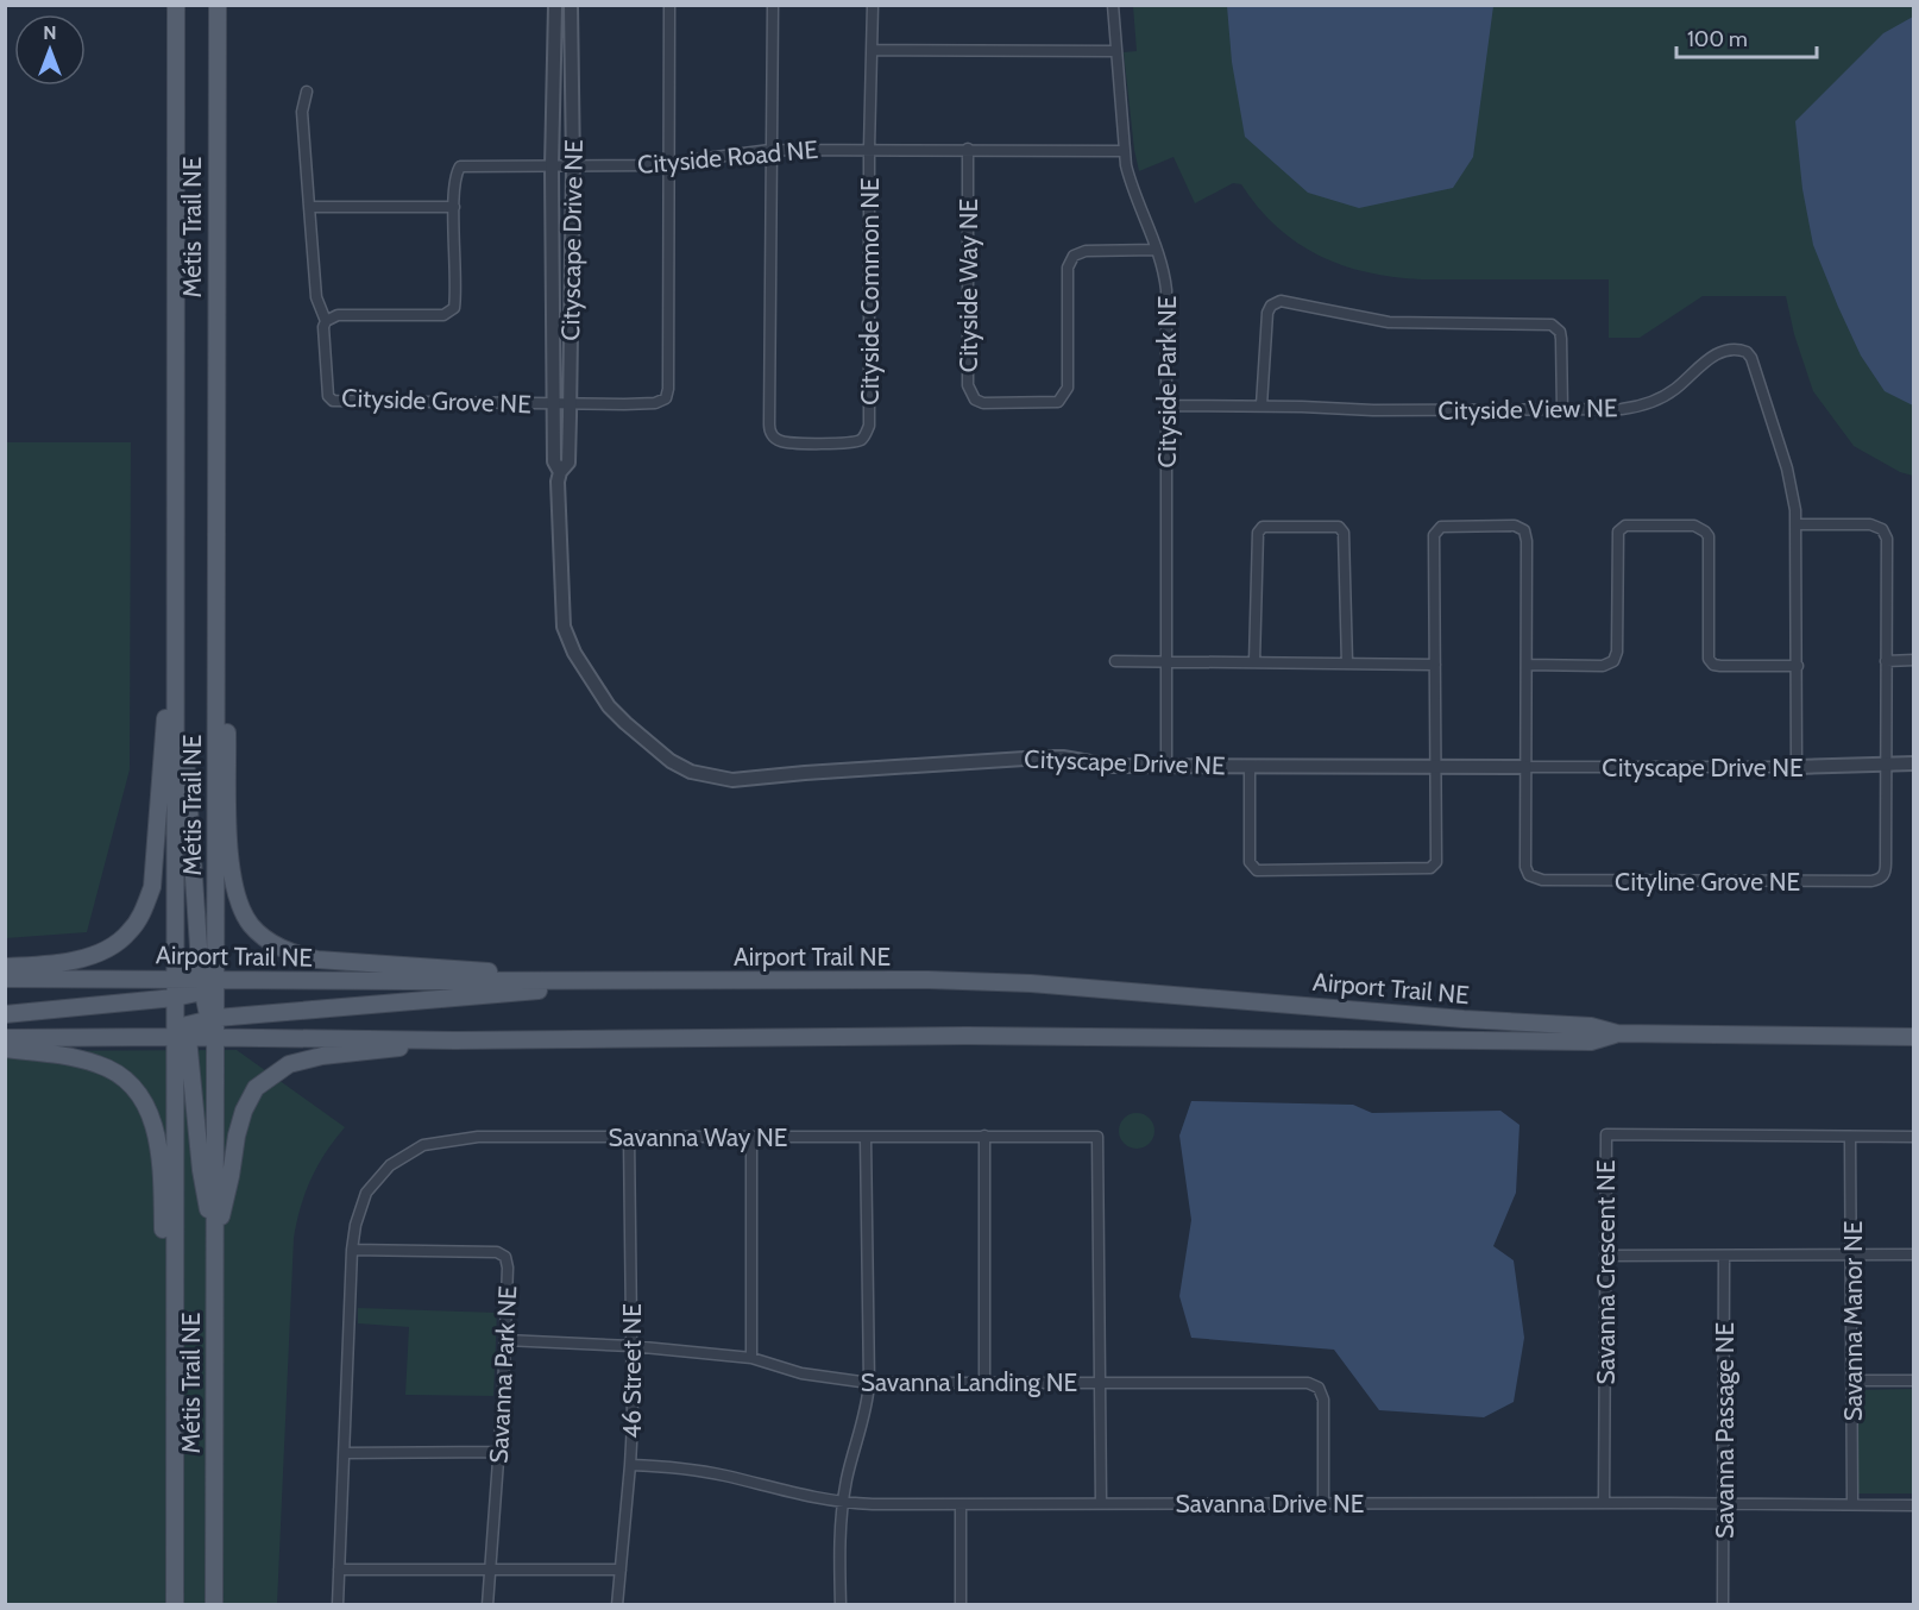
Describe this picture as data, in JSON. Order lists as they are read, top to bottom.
{
  "streets": {
    "main road": ["Métis Trail NE", "Airport Trail NE"],
    "street": [
      "Cityside Road NE",
      "Cityscape Drive NE",
      "Cityside Way NE",
      "Cityside Common NE",
      "Cityside Park NE",
      "Cityside Grove NE",
      "Cityside View NE",
      "Cityline Grove NE",
      "Savanna Way NE",
      "Savanna Crescent NE",
      "Savanna Manor NE",
      "46 Street NE",
      "Savanna Park NE",
      "Savanna Landing NE",
      "Savanna Passage NE",
      "Savanna Drive NE"
    ]
  },
  "crossings": [
    ["Cityside Road NE", "Cityscape Drive NE"],
    ["Cityside Road NE", "Cityside Way NE"],
    ["Cityside Road NE", "Cityside Common NE"],
    ["Cityside Road NE", "Cityside Park NE"],
    ["Métis Trail NE", "Airport Trail NE"],
    ["Cityscape Drive NE", "Cityside Park NE"],
    ["Cityscape Drive NE", "Cityside Grove NE"],
    ["Cityscape Drive NE", "Cityside View NE"],
    ["Cityscape Drive NE", "Cityline Grove NE"],
    ["Cityside Way NE", "Cityside Park NE"],
    ["Cityside Park NE", "Cityside View NE"],
    ["Savanna Way NE", "46 Street NE"],
    ["Savanna Way NE", "Savanna Park NE"],
    ["Savanna Way NE", "Savanna Landing NE"],
    ["Savanna Way NE", "Savanna Drive NE"],
    ["Savanna Crescent NE", "Savanna Manor NE"],
    ["Savanna Crescent NE", "Savanna Drive NE"],
    ["Savanna Manor NE", "Savanna Drive NE"],
    ["46 Street NE", "Savanna Landing NE"],
    ["46 Street NE", "Savanna Drive NE"],
    ["Savanna Park NE", "Savanna Landing NE"],
    ["Savanna Landing NE", "Savanna Drive NE"],
    ["Savanna Passage NE", "Savanna Drive NE"]
  ],
  "scale_bar": "100 m",
  "north": "top"
}
